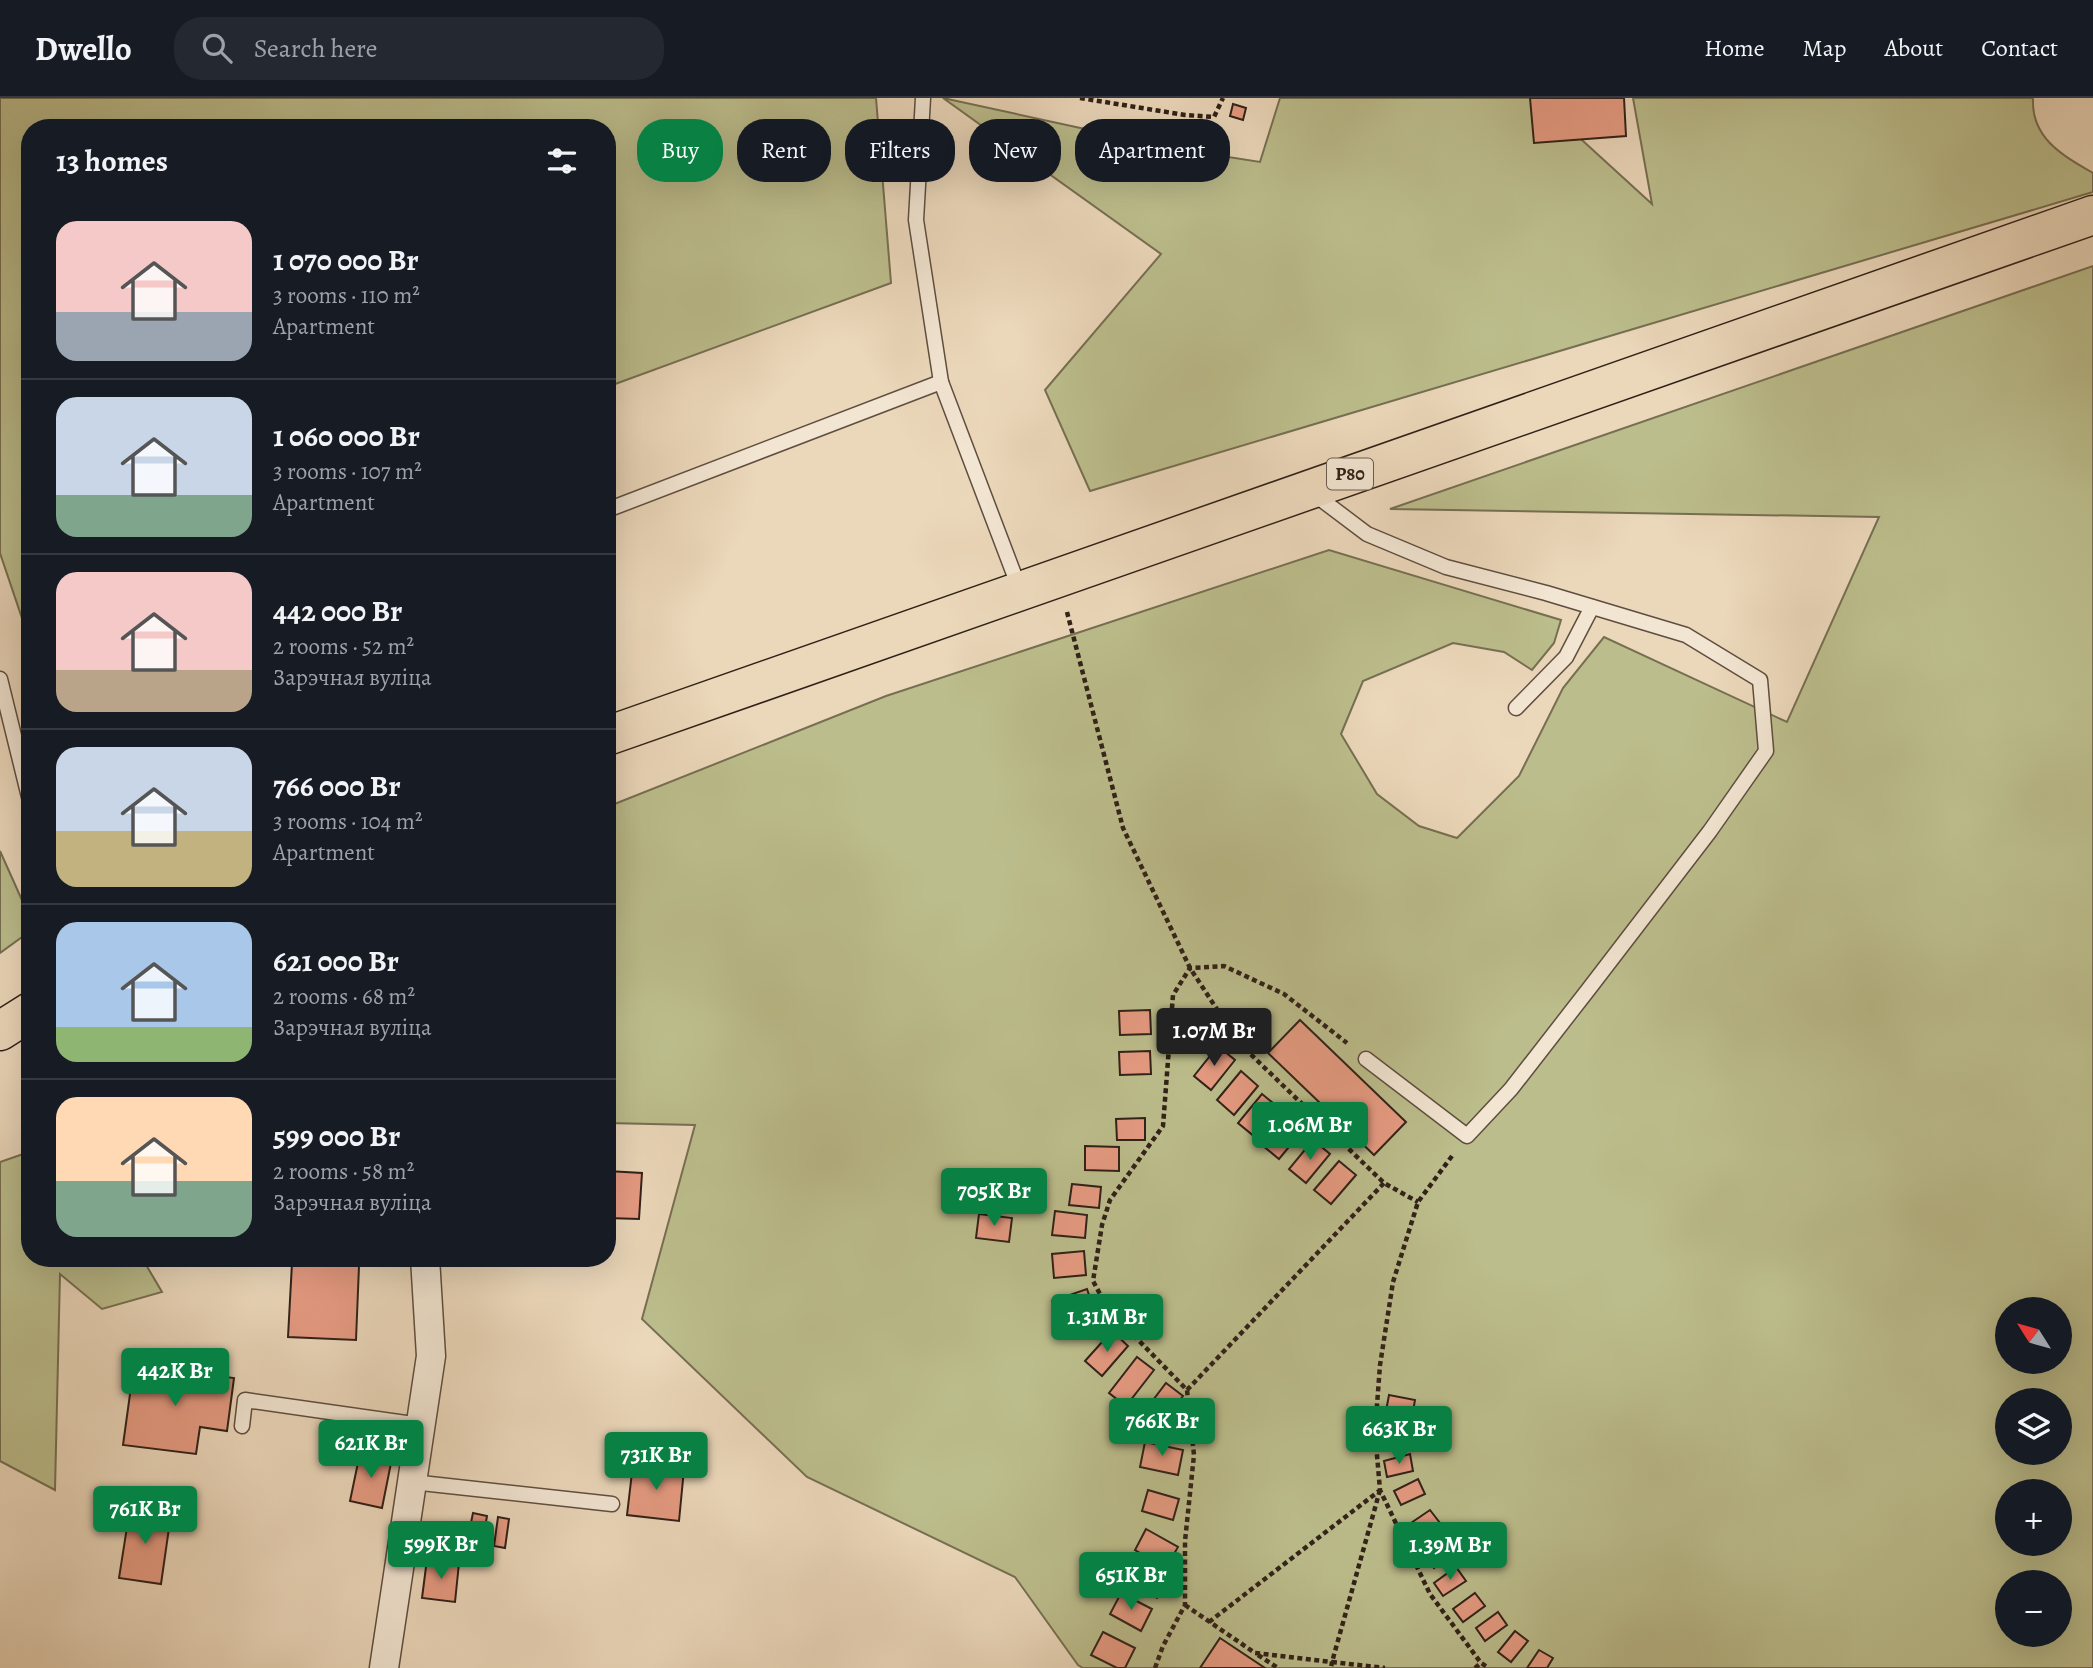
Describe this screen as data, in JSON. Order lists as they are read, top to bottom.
{
  "streets": {
    "main road": ["Р80"]
  },
  "north": "top left",
  "page": {
    "header": "Dwello",
    "search": "Search here",
    "nav": [
      "Home",
      "Map",
      "About",
      "Contact"
    ],
    "chip": [
      "Buy",
      "Rent",
      "Filters",
      "New",
      "Apartment"
    ],
    "heading": "13 homes",
    "list": [
      {
        "name": "1 070 000 Br",
        "note": "3 rooms · 110 m² · Apartment"
      },
      {
        "name": "1 060 000 Br",
        "note": "3 rooms · 107 m² · Apartment"
      },
      {
        "name": "442 000 Br",
        "note": "2 rooms · 52 m² · Зарэчная вуліца"
      },
      {
        "name": "766 000 Br",
        "note": "3 rooms · 104 m² · Apartment"
      },
      {
        "name": "621 000 Br",
        "note": "2 rooms · 68 m² · Зарэчная вуліца"
      },
      {
        "name": "599 000 Br",
        "note": "2 rooms · 58 m² · Зарэчная вуліца"
      }
    ],
    "price": [
      "1.07M Br",
      "1.06M Br",
      "705K Br",
      "1.31M Br",
      "442K Br",
      "766K Br",
      "663K Br",
      "621K Br",
      "731K Br",
      "761K Br",
      "599K Br",
      "1.39M Br",
      "651K Br"
    ],
    "map_buttons": ["+", "−"]
  }
}
